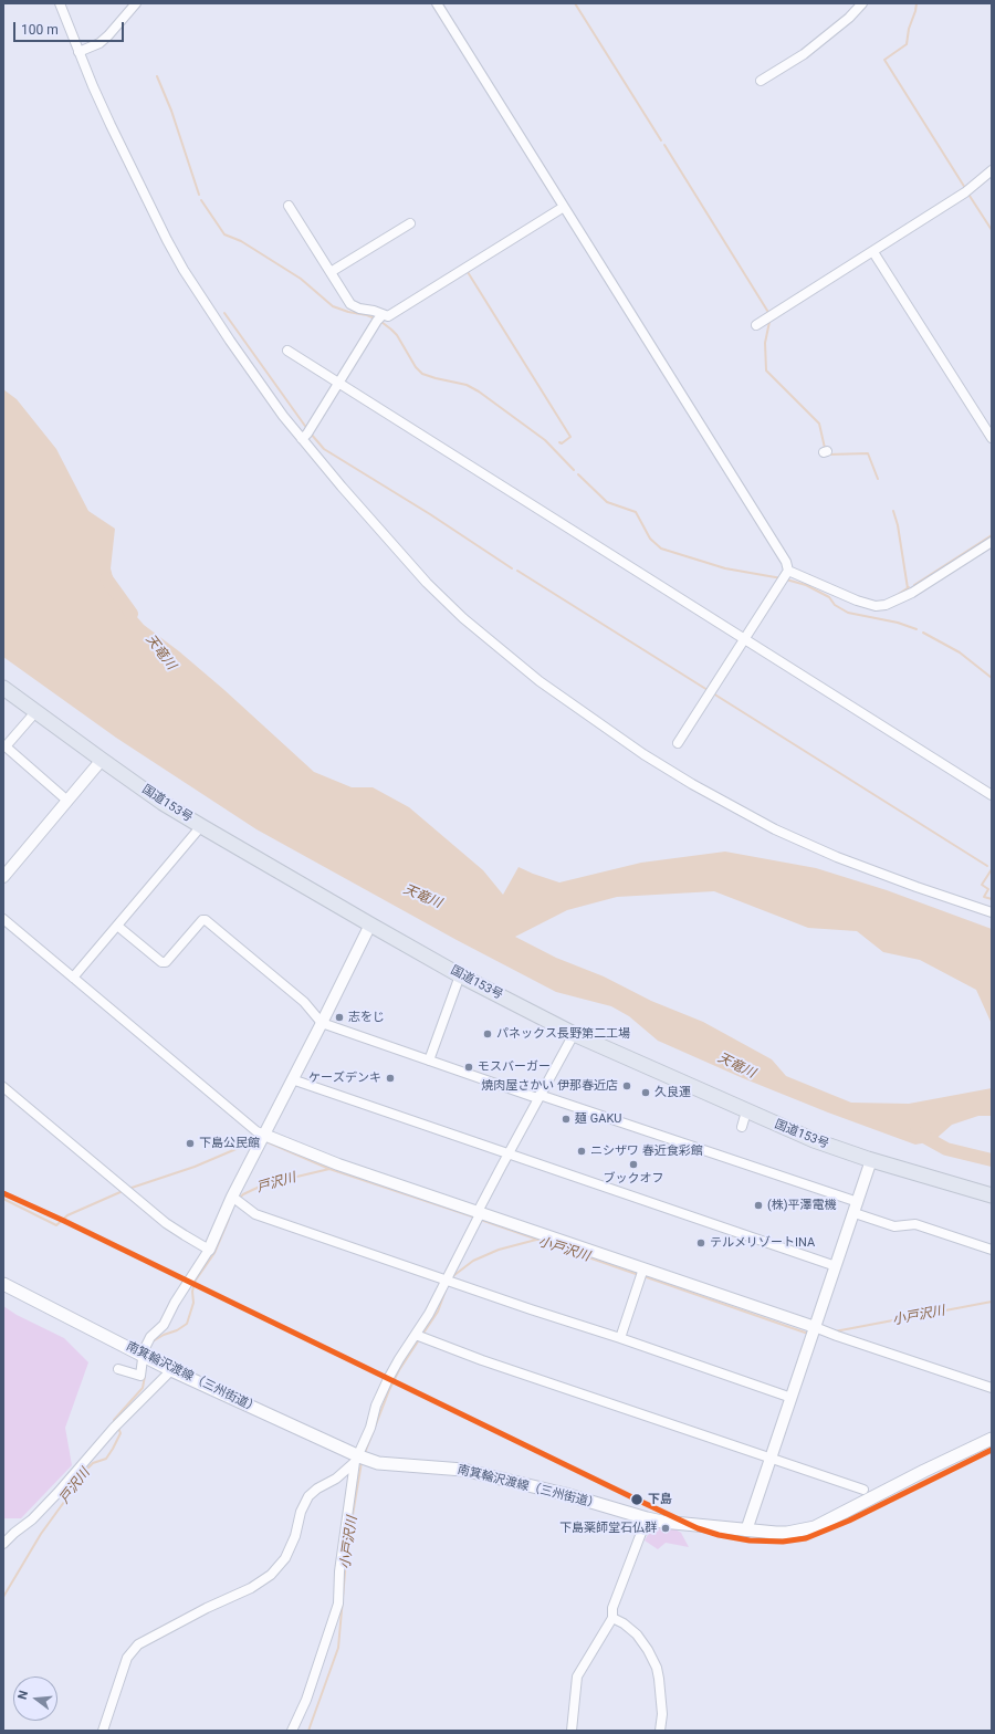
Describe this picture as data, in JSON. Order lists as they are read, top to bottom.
{
  "streets": {
    "highway": ["国道153号"],
    "main road": ["南箕輪沢渡線（三州街道）"]
  },
  "water": ["天竜川", "戸沢川", "小戸沢川"],
  "places": [
    "志をじ",
    "パネックス長野第二工場",
    "モスバーガー",
    "ケーズデンキ",
    "焼肉屋さかい 伊那春近店",
    "久良運",
    "麺 GAKU",
    "下島公民館",
    "ニシザワ 春近食彩館",
    "ブックオフ",
    "(株)平澤電機",
    "テルメリゾートINA",
    "下島",
    "下島薬師堂石仏群"
  ],
  "scale_bar": "100 m",
  "north": "left"
}
